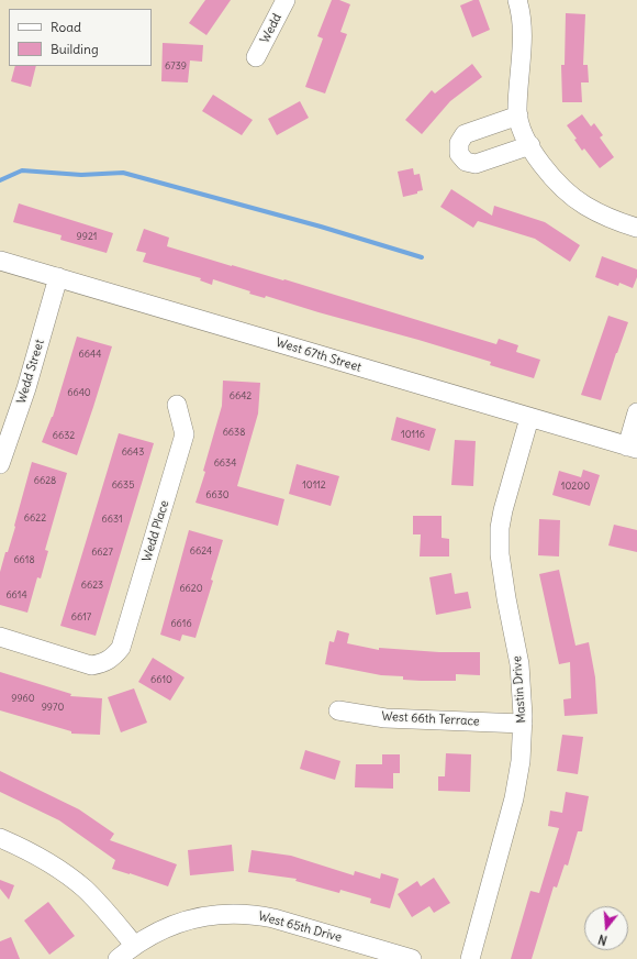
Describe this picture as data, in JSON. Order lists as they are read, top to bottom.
{
  "streets": {
    "street": [
      "Wedd",
      "West 67th Street",
      "Wedd Street",
      "Wedd Place",
      "Mastin Drive",
      "West 66th Terrace",
      "West 65th Drive"
    ]
  },
  "crossings": [
    ["West 67th Street", "Wedd Street"],
    ["West 67th Street", "Mastin Drive"],
    ["Mastin Drive", "West 66th Terrace"]
  ],
  "house_numbers": [
    "6739",
    "9921",
    "6644",
    "6640",
    "6642",
    "6638",
    "10116",
    "6632",
    "6643",
    "6634",
    "6628",
    "6635",
    "10112",
    "10200",
    "6630",
    "6622",
    "6631",
    "6624",
    "6627",
    "6618",
    "6623",
    "6620",
    "6614",
    "6617",
    "6616",
    "6610",
    "9960",
    "9970"
  ],
  "legend": ["Road", "Building"],
  "north": "bottom"
}
